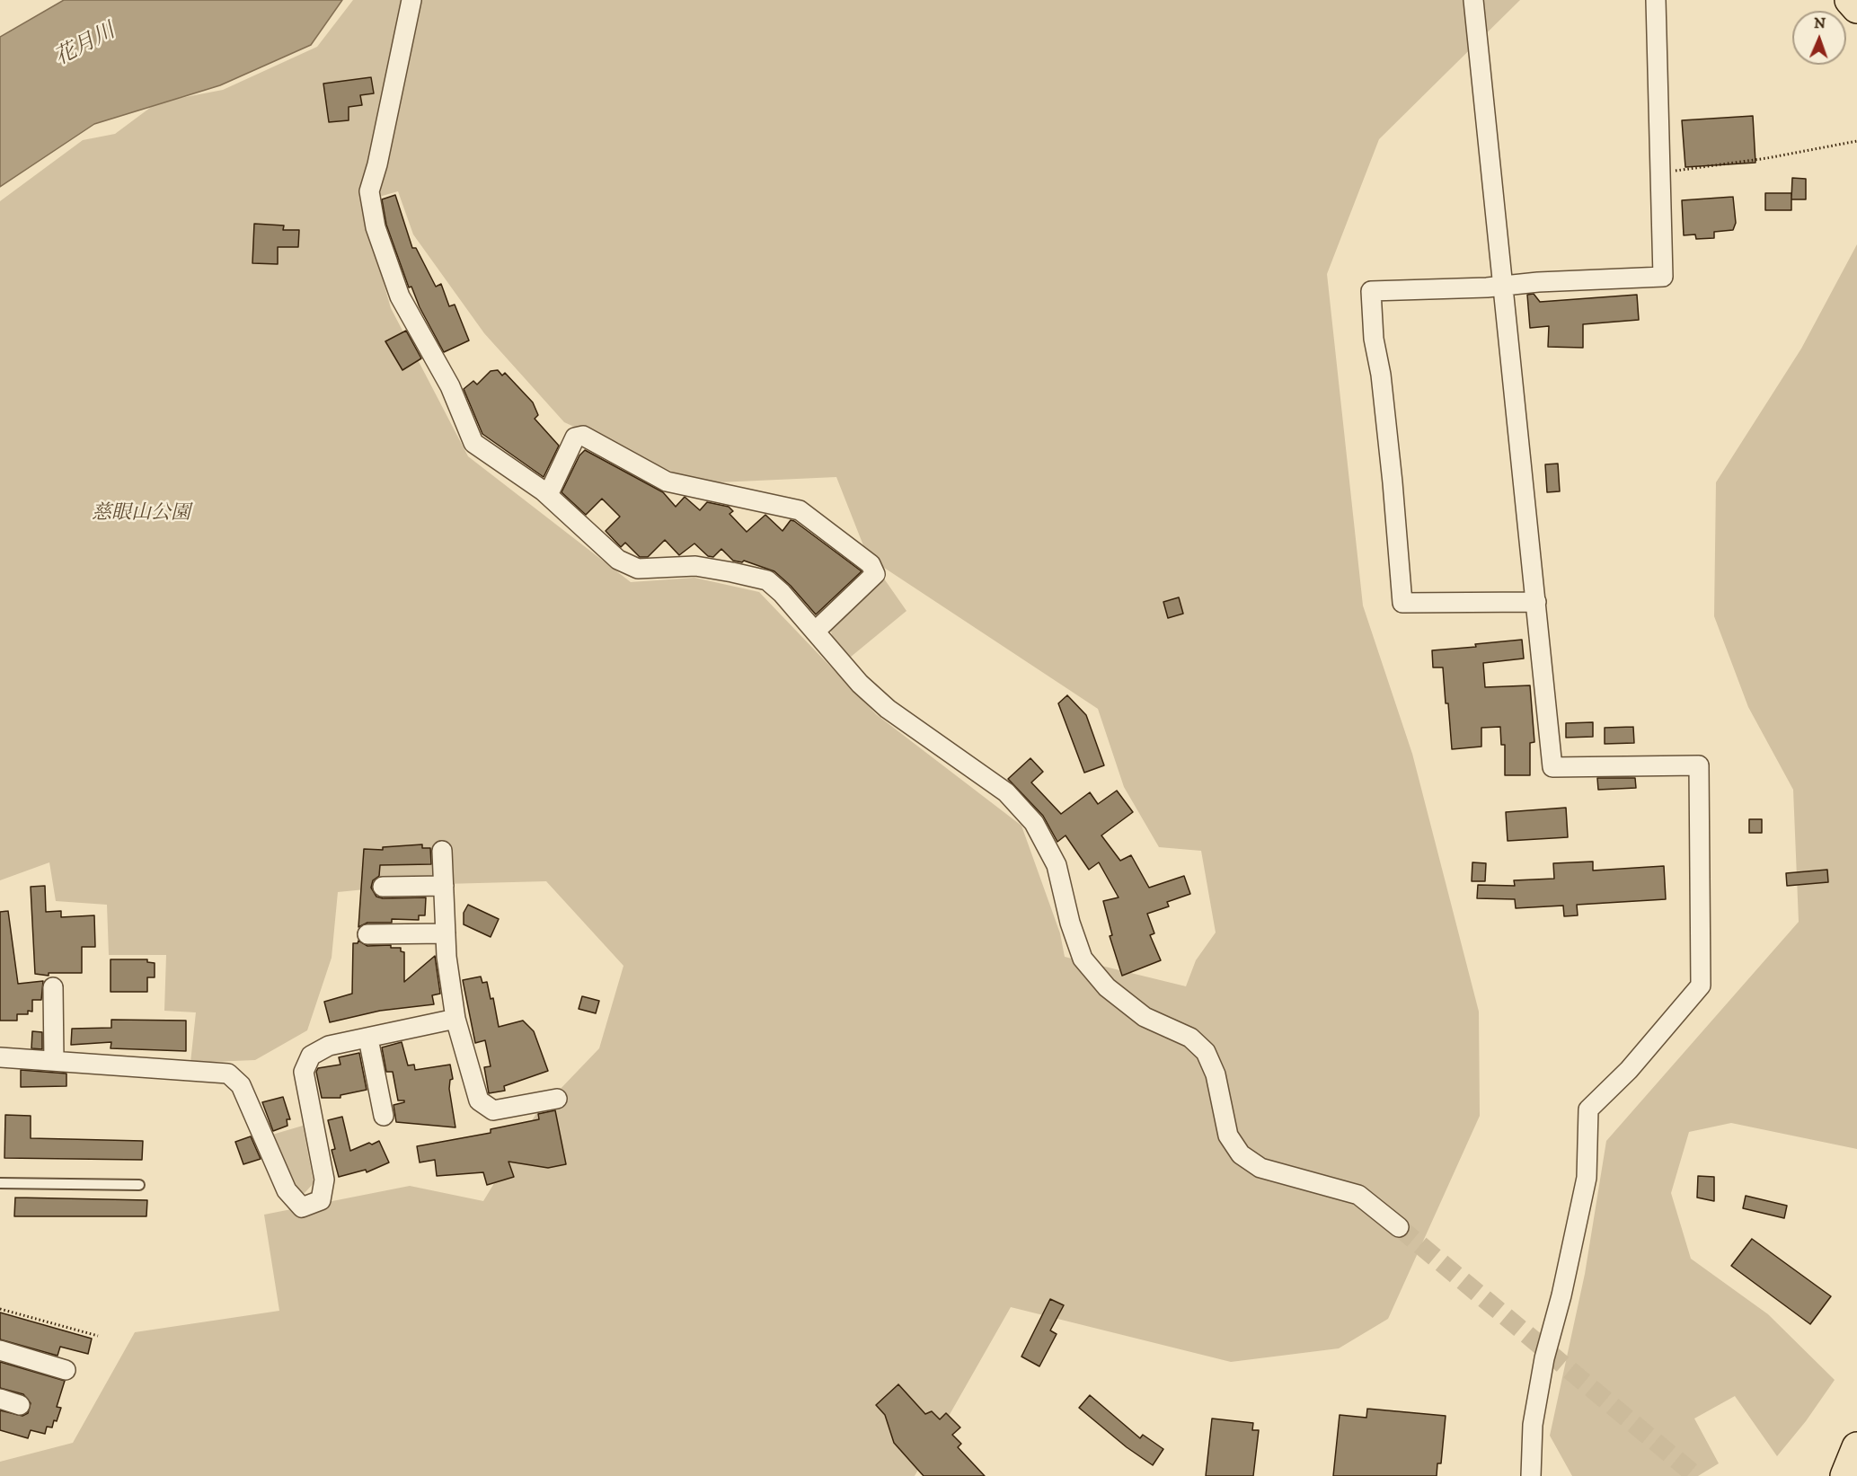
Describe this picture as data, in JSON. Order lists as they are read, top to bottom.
{
  "water": ["花月川"],
  "parks": ["慈眼山公園"],
  "north": "top"
}
